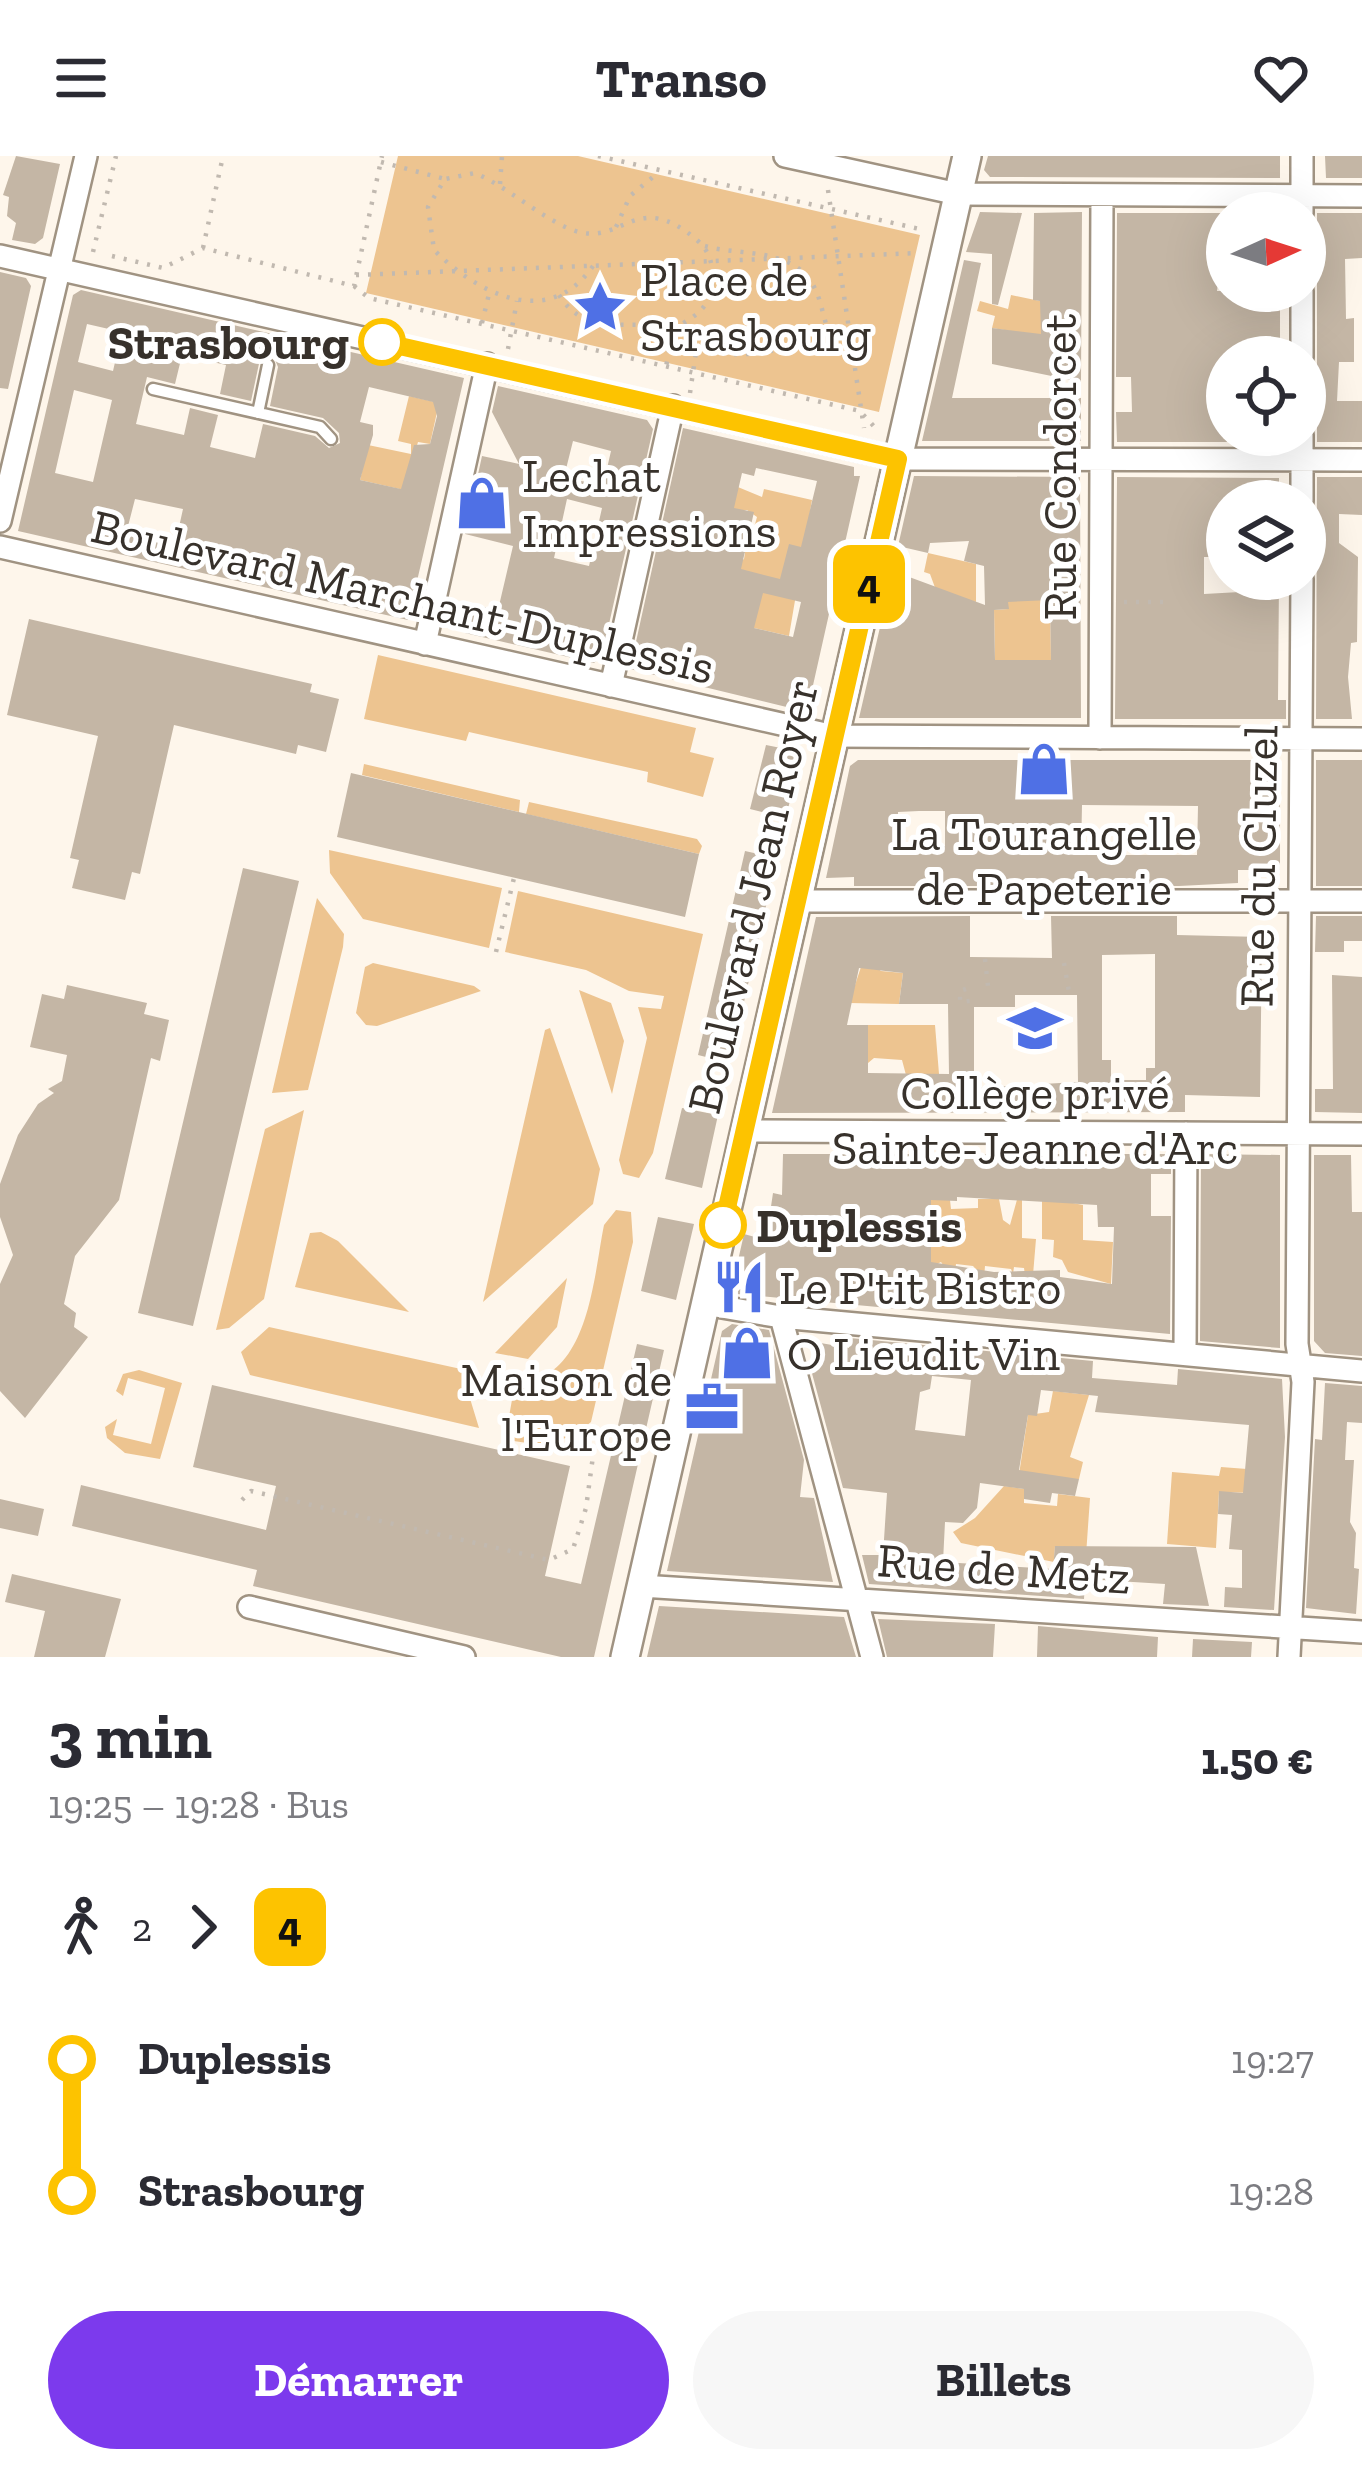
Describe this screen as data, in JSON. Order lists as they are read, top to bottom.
{
  "streets": {
    "street": [
      "Rue Condorcet",
      "Boulevard Marchant-Duplessis",
      "Rue du Cluzel",
      "Boulevard Jean Royer",
      "Rue de Metz"
    ]
  },
  "crossings": [
    ["Rue Condorcet", "Boulevard Marchant-Duplessis"],
    ["Boulevard Marchant-Duplessis", "Rue du Cluzel"],
    ["Boulevard Marchant-Duplessis", "Boulevard Jean Royer"],
    ["Rue du Cluzel", "Rue de Metz"],
    ["Boulevard Jean Royer", "Rue de Metz"]
  ],
  "places": {
    "place": ["Place de Strasbourg"],
    "other": ["Strasbourg", "Duplessis"],
    "shop": ["Lechat Impressions", "La Tourangelle de Papeterie", "O Lieudit Vin"],
    "school or university": ["Collège privé Sainte-Jeanne d'Arc"],
    "restaurant": ["Le P'tit Bistro"],
    "office": ["Maison de l'Europe"]
  },
  "lines": ["bus line 4"],
  "north": "right",
  "page": {
    "header": "Transo",
    "on_map": "4",
    "heading": ["3 min", "19:25 – 19:28 · Bus", "1.50 €"],
    "legs": ["2", "4"],
    "list": [
      {
        "name": "Duplessis",
        "value": "19:27"
      },
      {
        "name": "Strasbourg",
        "value": "19:28"
      }
    ],
    "buttons": ["Démarrer", "Billets"]
  }
}
